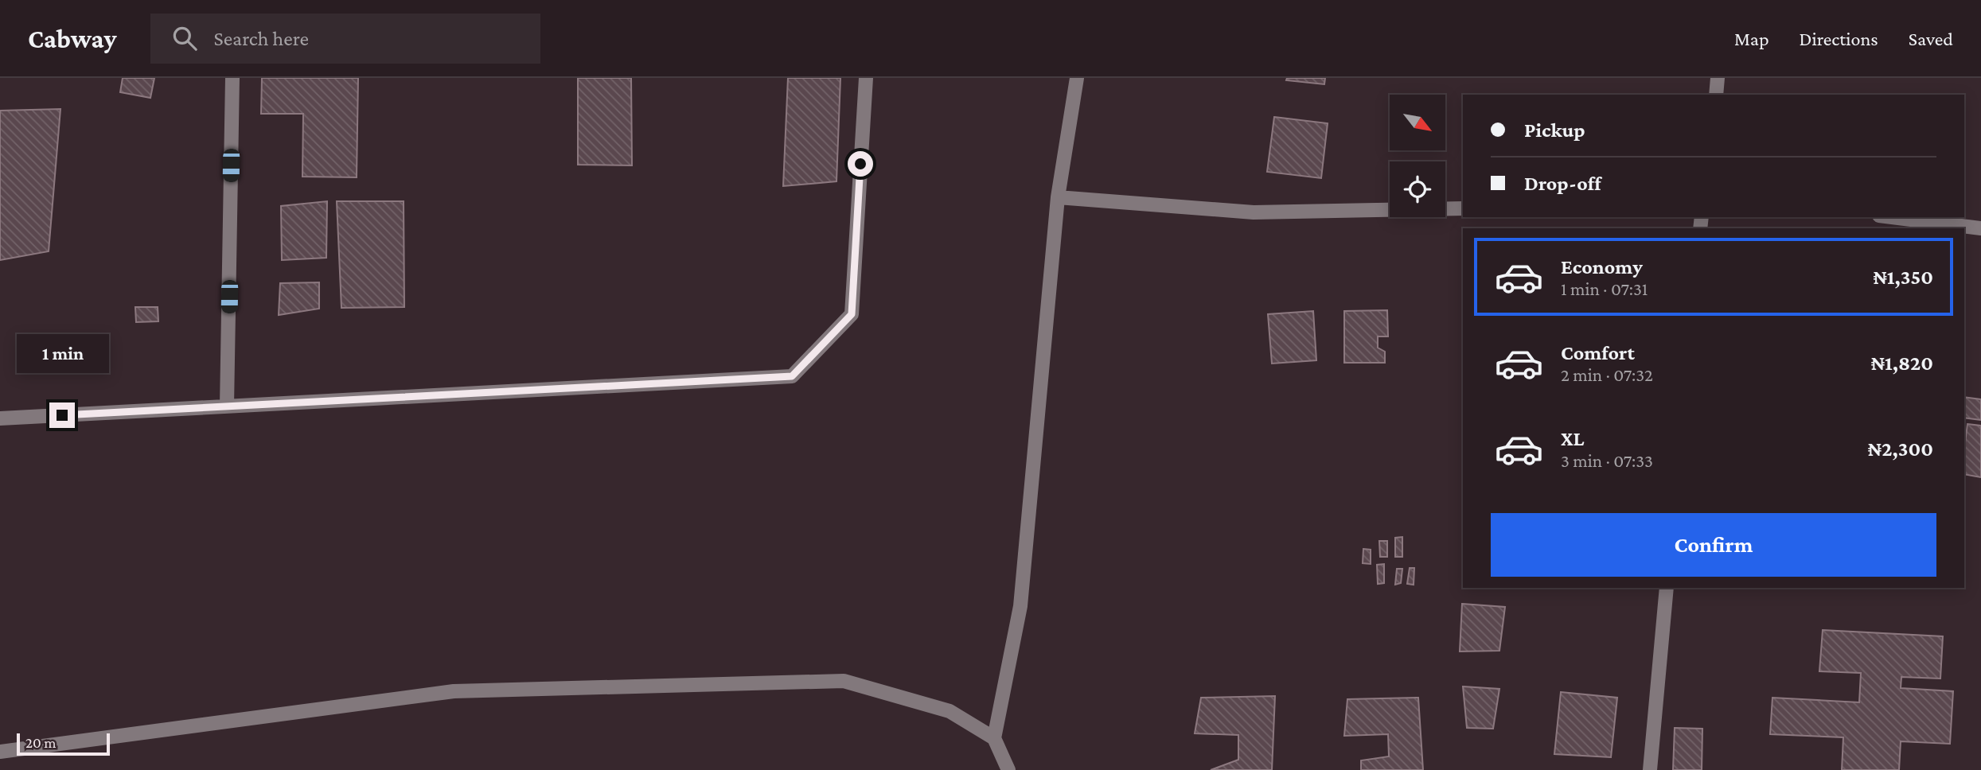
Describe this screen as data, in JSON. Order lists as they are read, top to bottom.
{
  "scale_bar": "20 m",
  "north": "bottom right",
  "page": {
    "header": "Cabway",
    "search": "Search here",
    "nav": ["Map", "Directions", "Saved"],
    "banner": ["Pickup", "Drop-off"],
    "list": [
      {
        "name": "Economy",
        "note": "1 min · 07:31",
        "value": "₦1,350"
      },
      {
        "name": "Comfort",
        "note": "2 min · 07:32",
        "value": "₦1,820"
      },
      {
        "name": "XL",
        "note": "3 min · 07:33",
        "value": "₦2,300"
      }
    ],
    "bubble": "1 min",
    "buttons": "Confirm",
    "scale": "20 m"
  }
}
